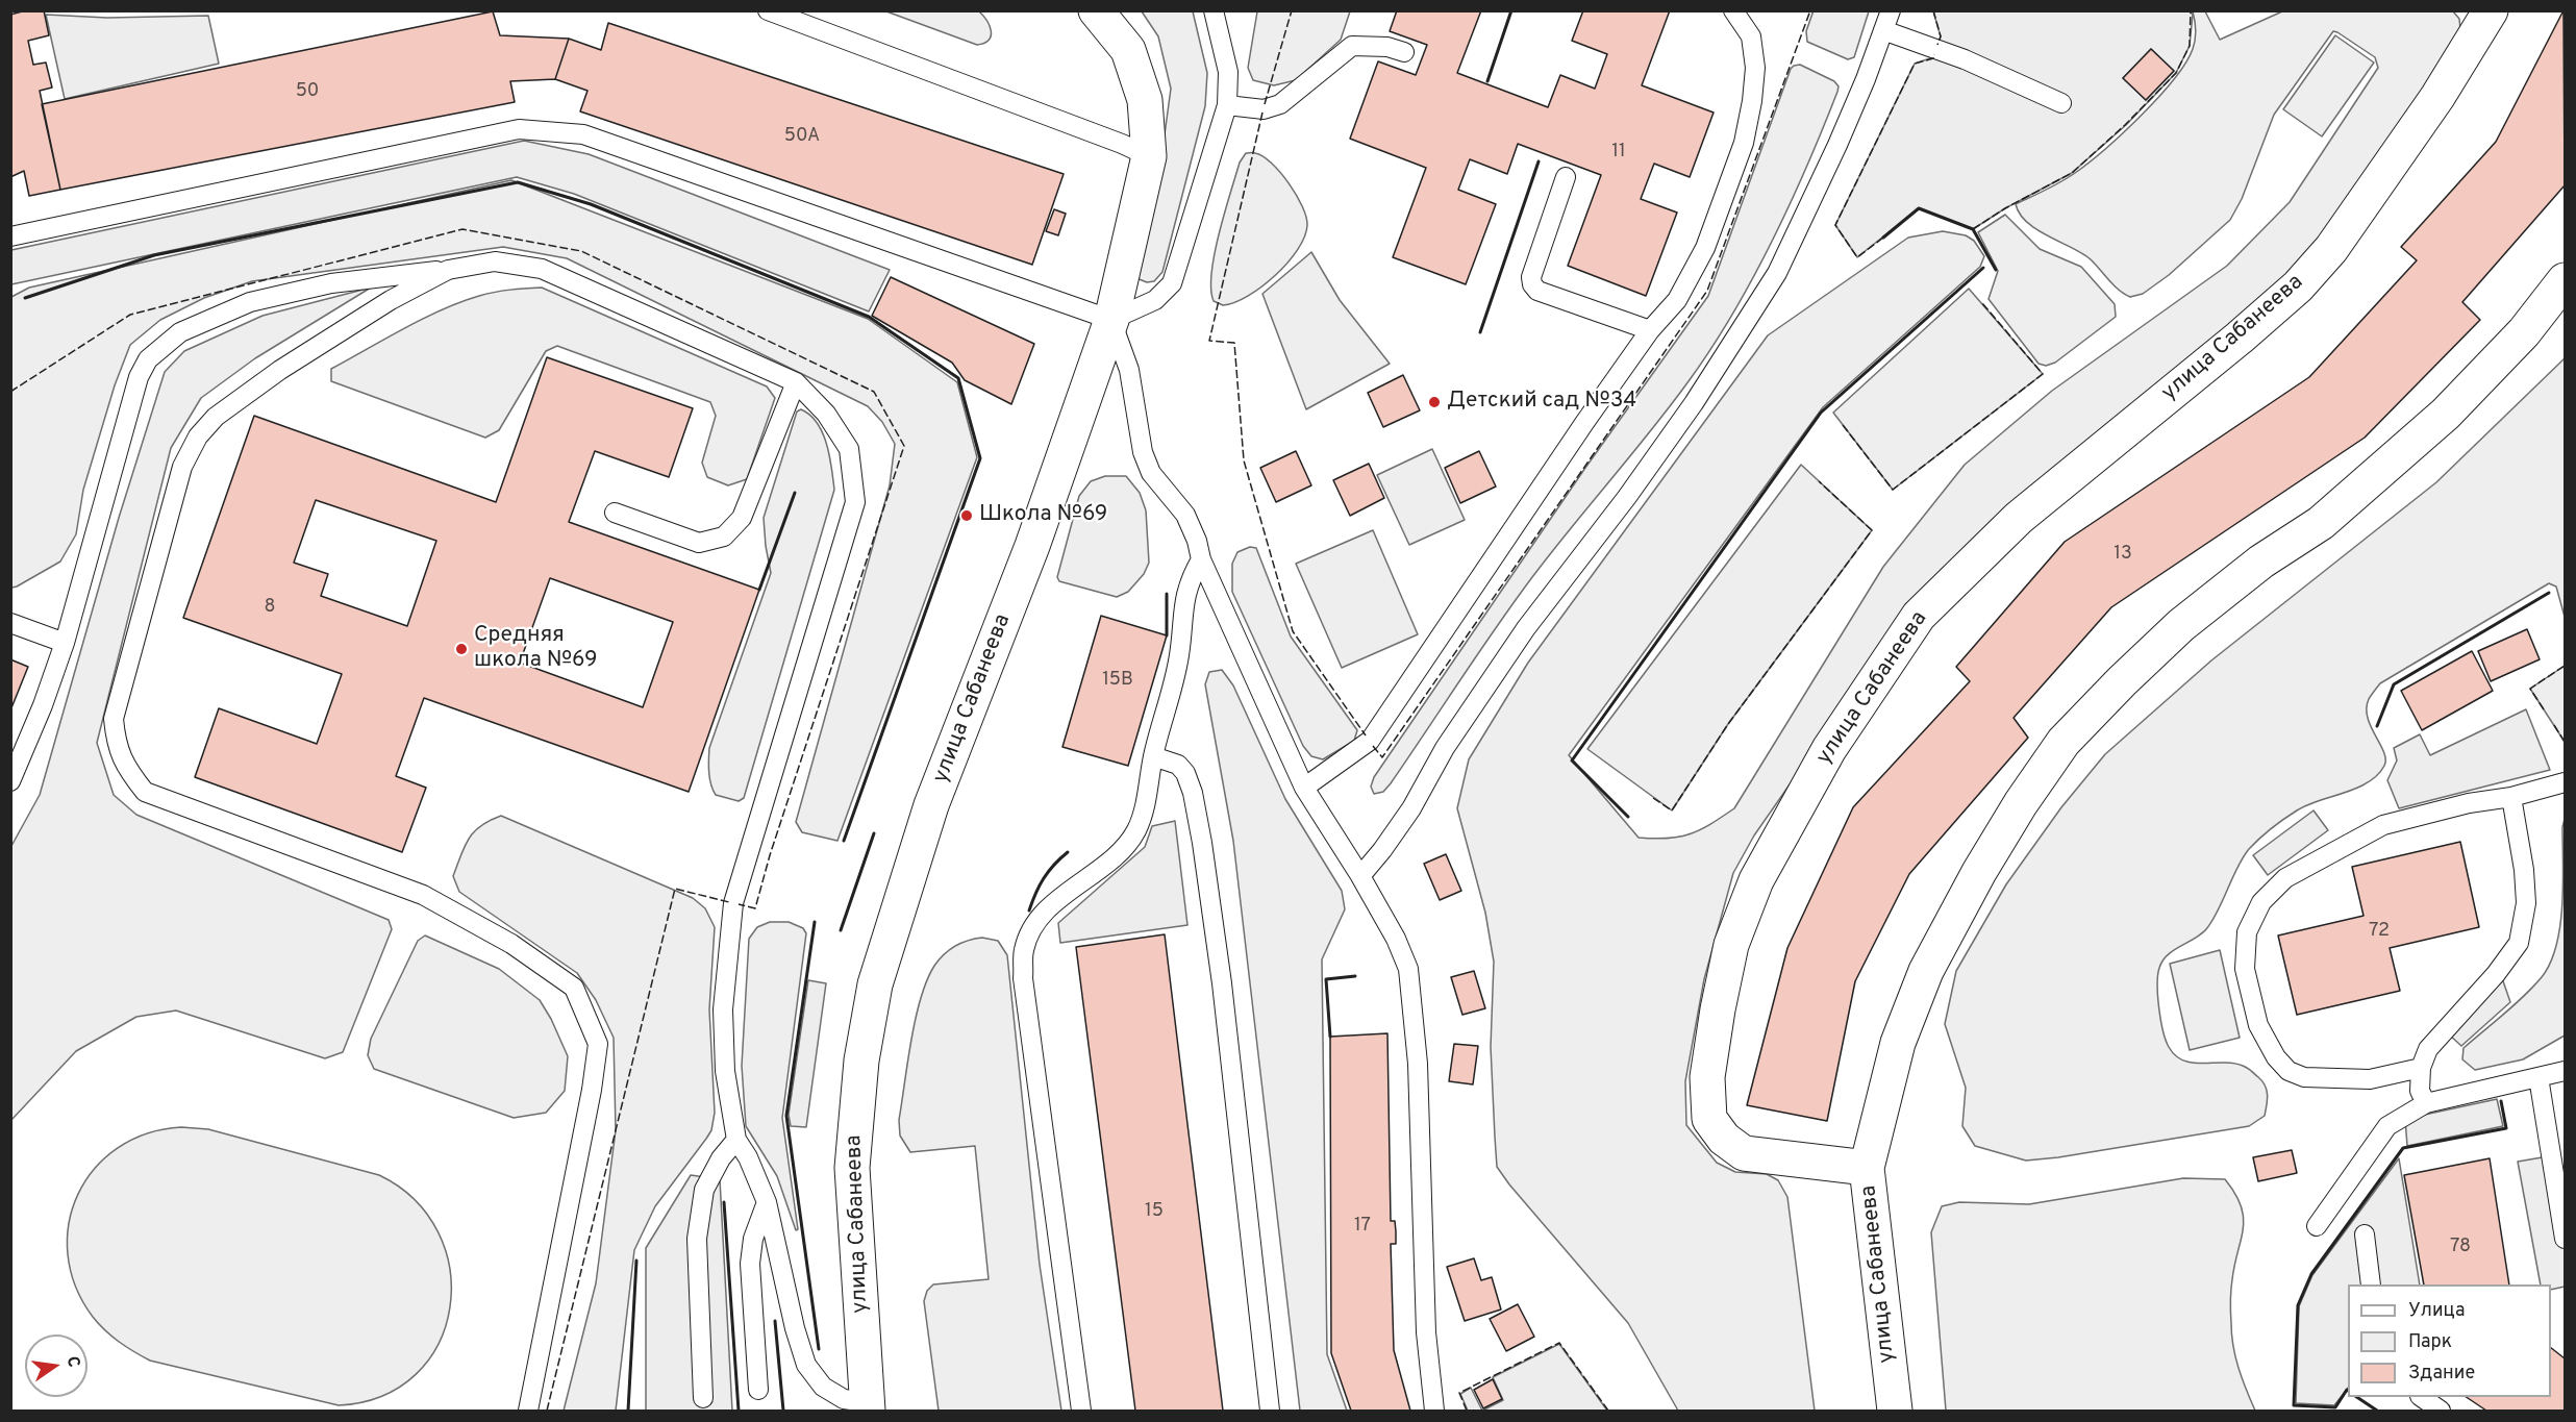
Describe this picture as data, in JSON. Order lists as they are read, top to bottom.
{
  "streets": {
    "street": ["улица Сабанеева"]
  },
  "places": ["Детский сад №34", "Школа №69", "Средняя школа №69"],
  "house_numbers": [
    "50",
    "50А",
    "11",
    "13",
    "8",
    "15В",
    "72",
    "15",
    "17",
    "78"
  ],
  "legend": ["Улица", "Парк", "Здание"],
  "north": "right"
}
